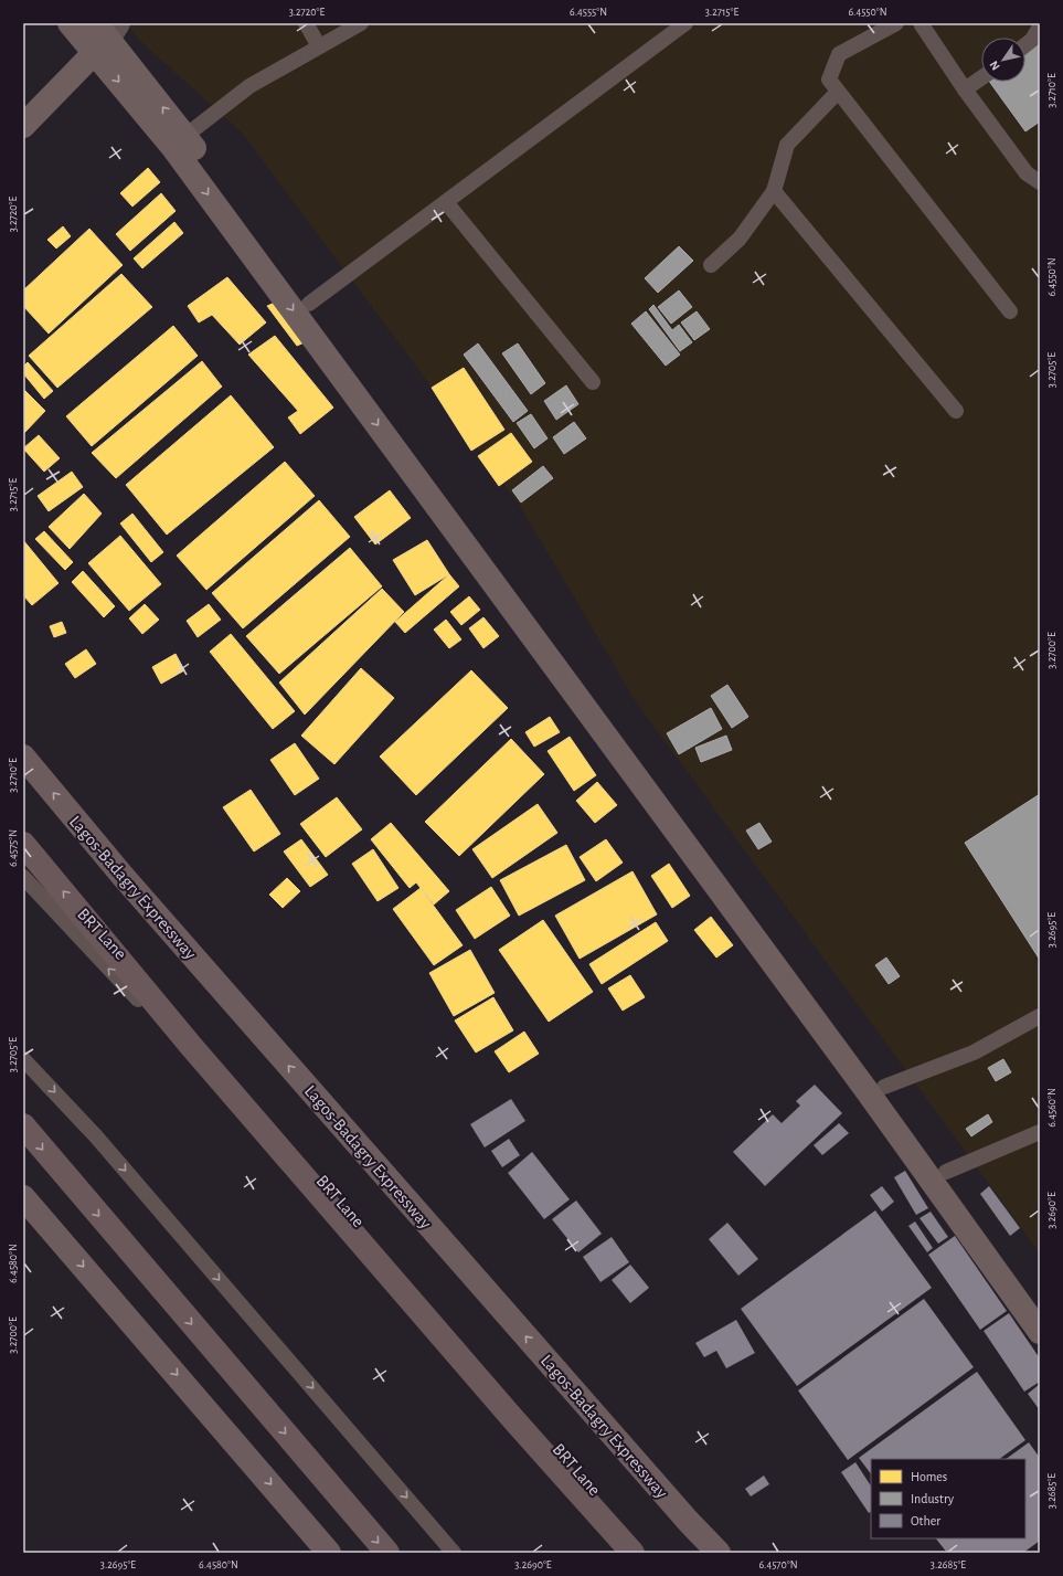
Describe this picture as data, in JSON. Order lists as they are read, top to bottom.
{
  "streets": {
    "main road": ["Lagos-Badagry Expressway"],
    "lane": ["BRT Lane"]
  },
  "one_way": ["Lagos-Badagry Expressway"],
  "legend": ["Homes", "Industry", "Other"],
  "north": "bottom left",
  "coordinates": [
    "3.2720°E",
    "6.4555°N",
    "3.2715°E",
    "6.4550°N",
    "3.2710°E",
    "3.2705°E",
    "3.2700°E",
    "6.4575°N",
    "3.2695°E",
    "6.4560°N",
    "3.2690°E",
    "6.4580°N",
    "3.2685°E",
    "6.4570°N"
  ]
}
